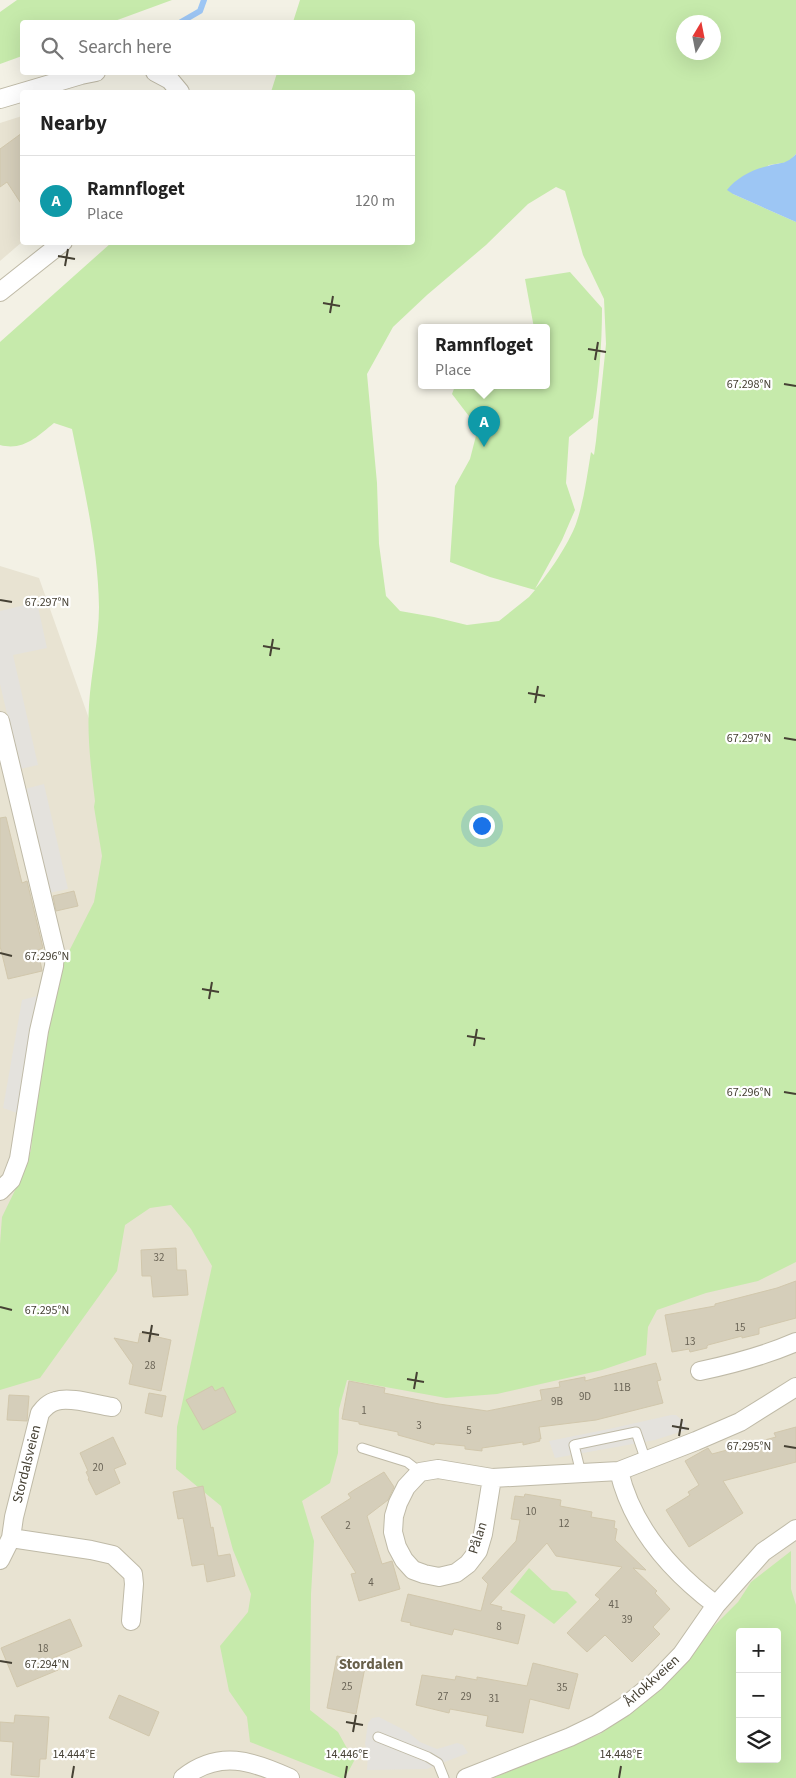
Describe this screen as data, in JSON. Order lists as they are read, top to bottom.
{
  "streets": {
    "street": ["Stordalsveien", "Pålan", "Årlokkveien"]
  },
  "districts": ["Stordalen"],
  "house_numbers": [
    "32",
    "15",
    "13",
    "28",
    "11B",
    "9D",
    "9B",
    "1",
    "3",
    "5",
    "20",
    "10",
    "12",
    "2",
    "4",
    "41",
    "39",
    "8",
    "18",
    "25",
    "35",
    "27",
    "29",
    "31"
  ],
  "north": "top",
  "page": {
    "search": "Search here",
    "heading": "Nearby",
    "list": [
      {
        "mark": "A",
        "name": "Ramnfloget",
        "note": "Place",
        "value": "120 m"
      }
    ],
    "popup": ["Ramnfloget", "Place"],
    "pins": "A",
    "map_buttons": ["+", "−"]
  },
  "coordinates": [
    "67.298°N",
    "67.297°N",
    "67.296°N",
    "67.295°N",
    "67.294°N",
    "14.444°E",
    "14.446°E",
    "14.448°E"
  ]
}
